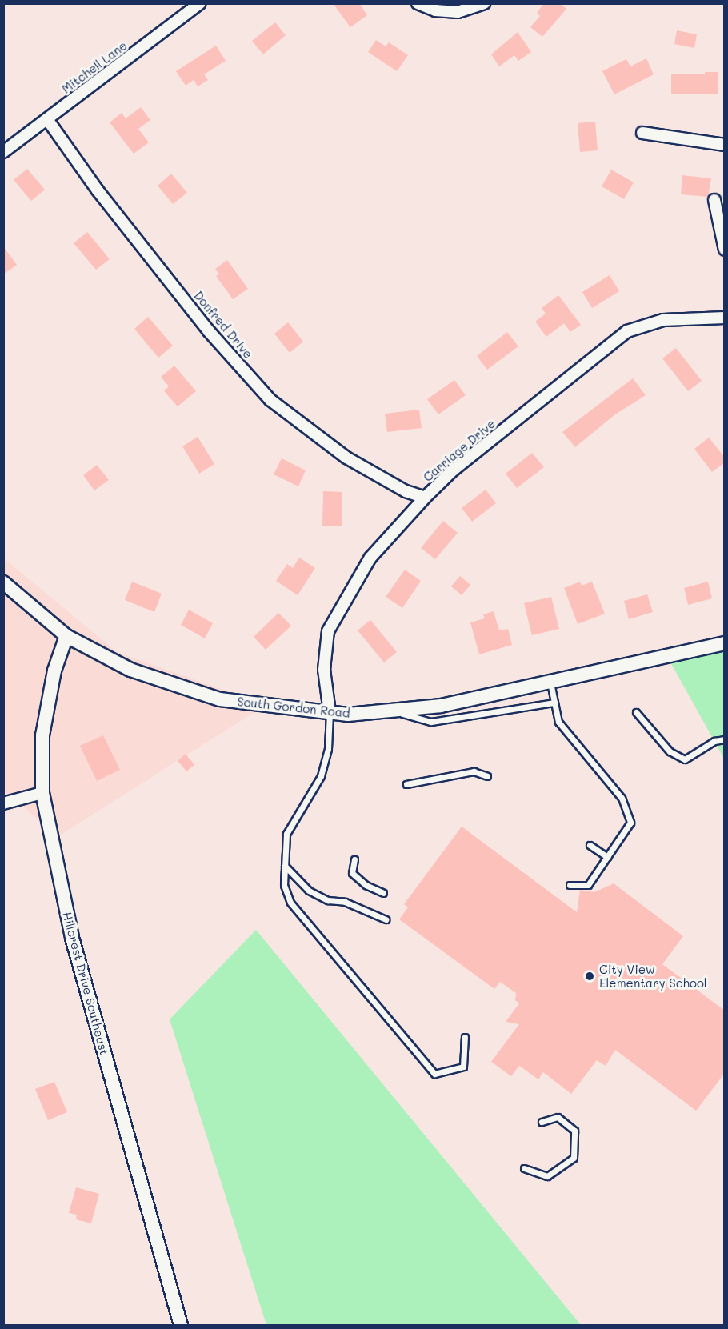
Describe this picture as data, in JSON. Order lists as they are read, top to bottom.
{
  "streets": {
    "street": [
      "Mitchell Lane",
      "Donfred Drive",
      "Carriage Drive",
      "South Gordon Road",
      "Hillcrest Drive Southeast"
    ]
  },
  "crossings": [
    ["Mitchell Lane", "Donfred Drive"],
    ["Donfred Drive", "Carriage Drive"],
    ["Carriage Drive", "South Gordon Road"],
    ["South Gordon Road", "Hillcrest Drive Southeast"]
  ],
  "places": ["City View Elementary School"]
}
